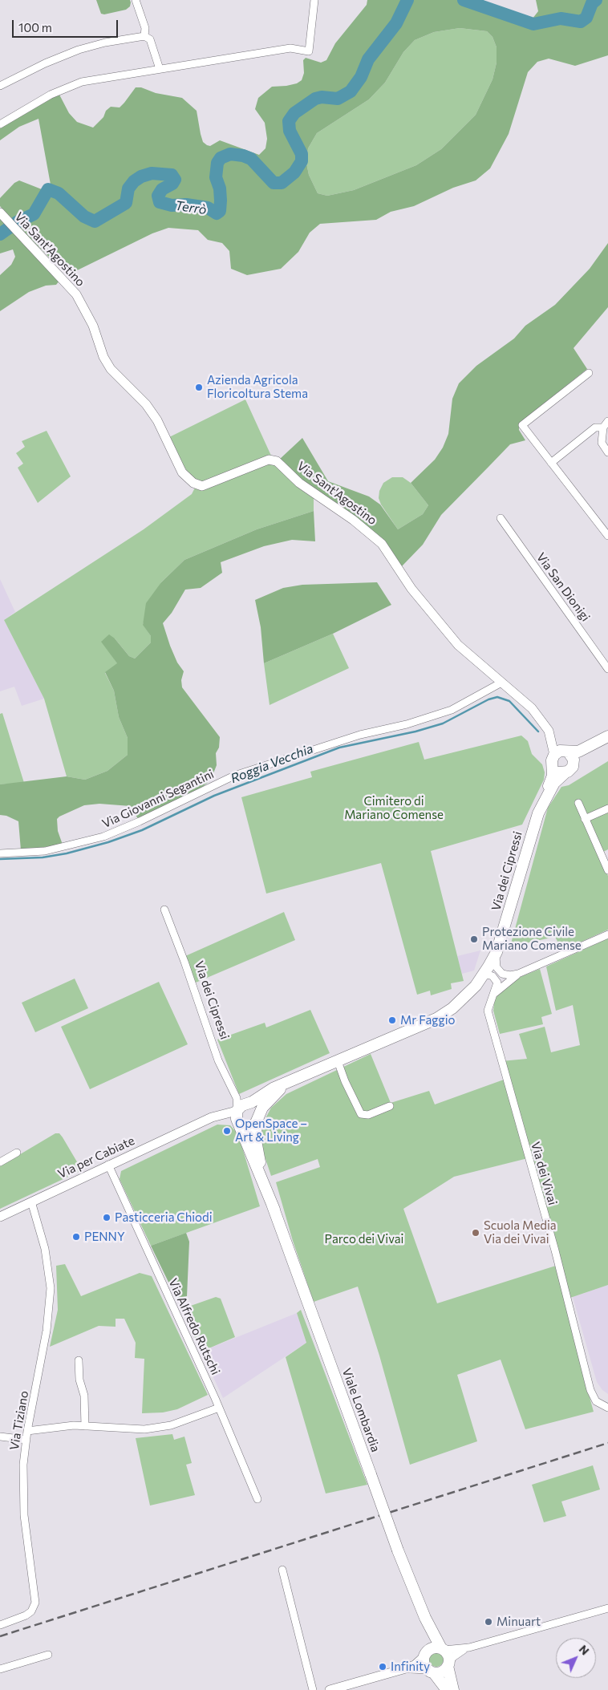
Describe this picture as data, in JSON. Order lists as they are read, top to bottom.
{
  "streets": {
    "main road": ["Via dei Cipressi", "Viale Lombardia"],
    "street": [
      "Via Sant'Agostino",
      "Via San Dionigi",
      "Via Giovanni Segantini",
      "Via per Cabiate",
      "Via dei Vivai",
      "Via Alfredo Rutschi",
      "Via Tiziano"
    ]
  },
  "crossings": [
    ["Via Sant'Agostino", "Via Giovanni Segantini"],
    ["Via Sant'Agostino", "Via dei Cipressi"],
    ["Via dei Cipressi", "Via dei Vivai"],
    ["Via dei Cipressi", "Viale Lombardia"],
    ["Via per Cabiate", "Via Alfredo Rutschi"],
    ["Via per Cabiate", "Via Tiziano"]
  ],
  "water": ["Terrò", "Roggia Vecchia"],
  "parks": ["Cimitero di Mariano Comense", "Parco dei Vivai"],
  "places": [
    "Azienda Agricola Floricoltura Stema",
    "Protezione Civile Mariano Comense",
    "Mr Faggio",
    "OpenSpace – Art & Living",
    "Pasticceria Chiodi",
    "Scuola Media Via dei Vivai",
    "PENNY",
    "Minuart",
    "Infinity"
  ],
  "scale_bar": "100 m",
  "north": "top right"
}
